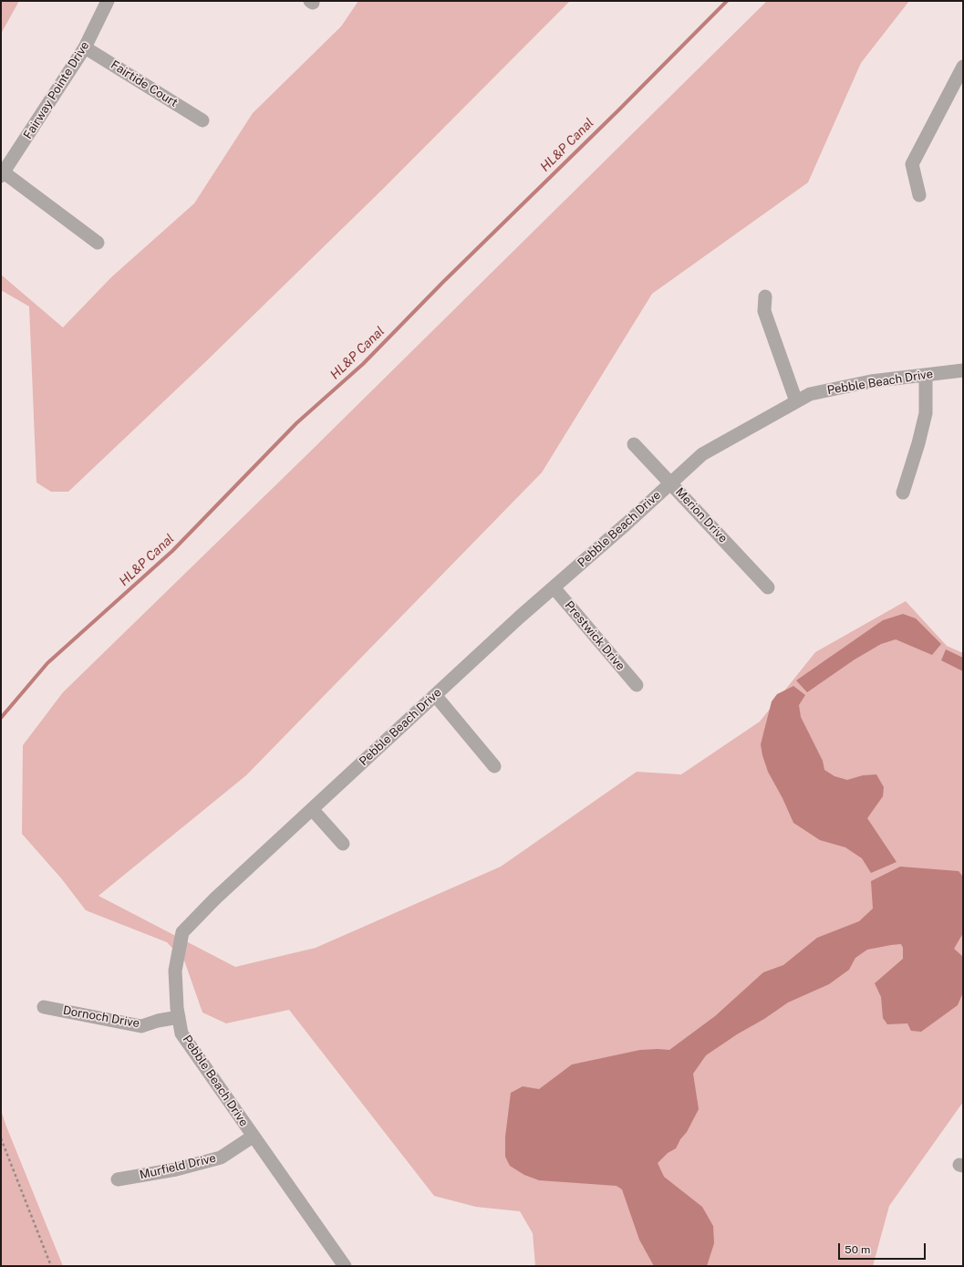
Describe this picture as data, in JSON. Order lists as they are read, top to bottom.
{
  "streets": {
    "street": [
      "Fairtide Court",
      "Fairway Pointe Drive",
      "Pebble Beach Drive",
      "Merion Drive",
      "Prestwick Drive",
      "Dornoch Drive",
      "Murfield Drive"
    ]
  },
  "crossings": [
    ["Fairtide Court", "Fairway Pointe Drive"],
    ["Pebble Beach Drive", "Merion Drive"],
    ["Pebble Beach Drive", "Prestwick Drive"],
    ["Pebble Beach Drive", "Dornoch Drive"],
    ["Pebble Beach Drive", "Murfield Drive"]
  ],
  "water": ["HL&P Canal"],
  "scale_bar": "50 m"
}
